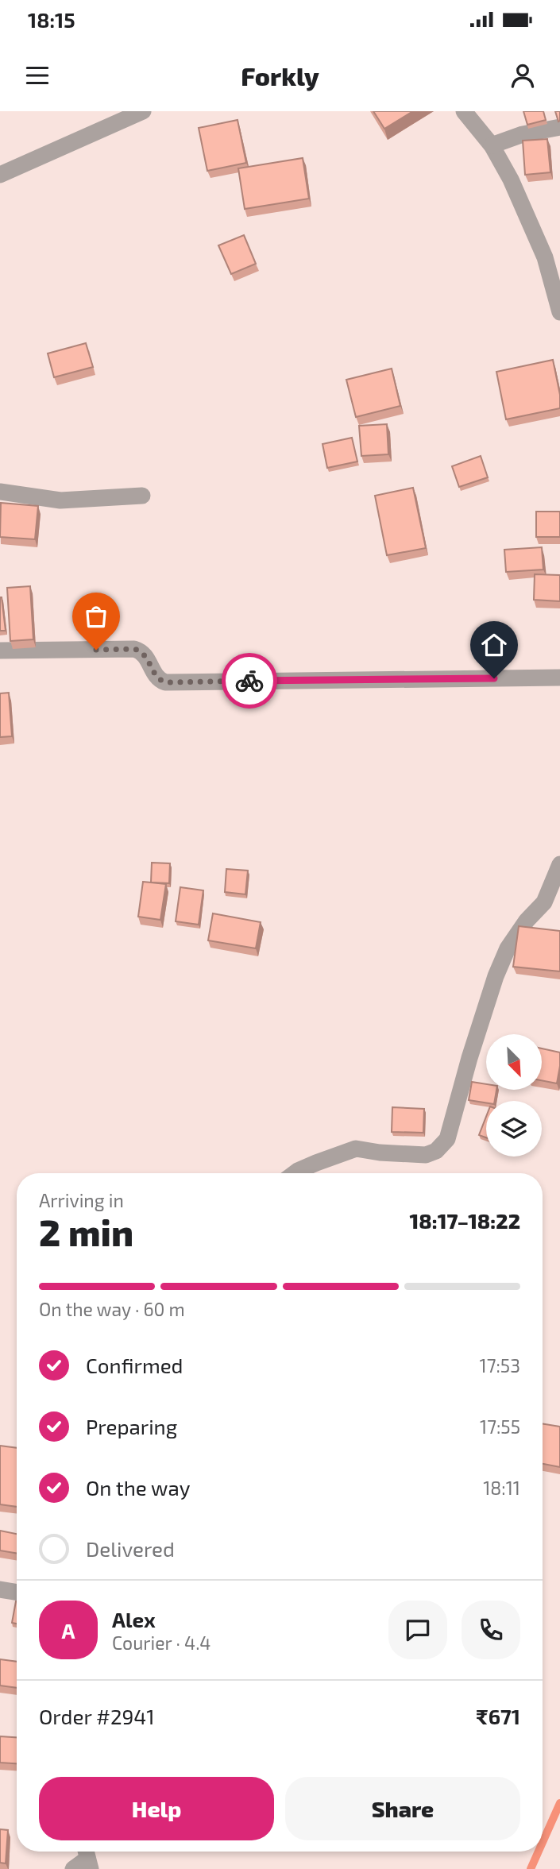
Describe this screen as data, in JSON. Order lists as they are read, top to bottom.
{
  "north": "bottom right",
  "page": {
    "status": "18:15",
    "header": "Forkly",
    "heading": ["2 min", "Arriving in", "18:17–18:22"],
    "panel": [
      "Alex",
      "Courier · 4.4",
      "Order #2941",
      "₹671"
    ],
    "bar": "On the way · 60 m",
    "list": [
      ["Confirmed", "17:53"],
      ["Preparing", "17:55"],
      ["On the way", "18:11"],
      "Delivered"
    ],
    "round": "A",
    "buttons": ["Help", "Share"]
  }
}
